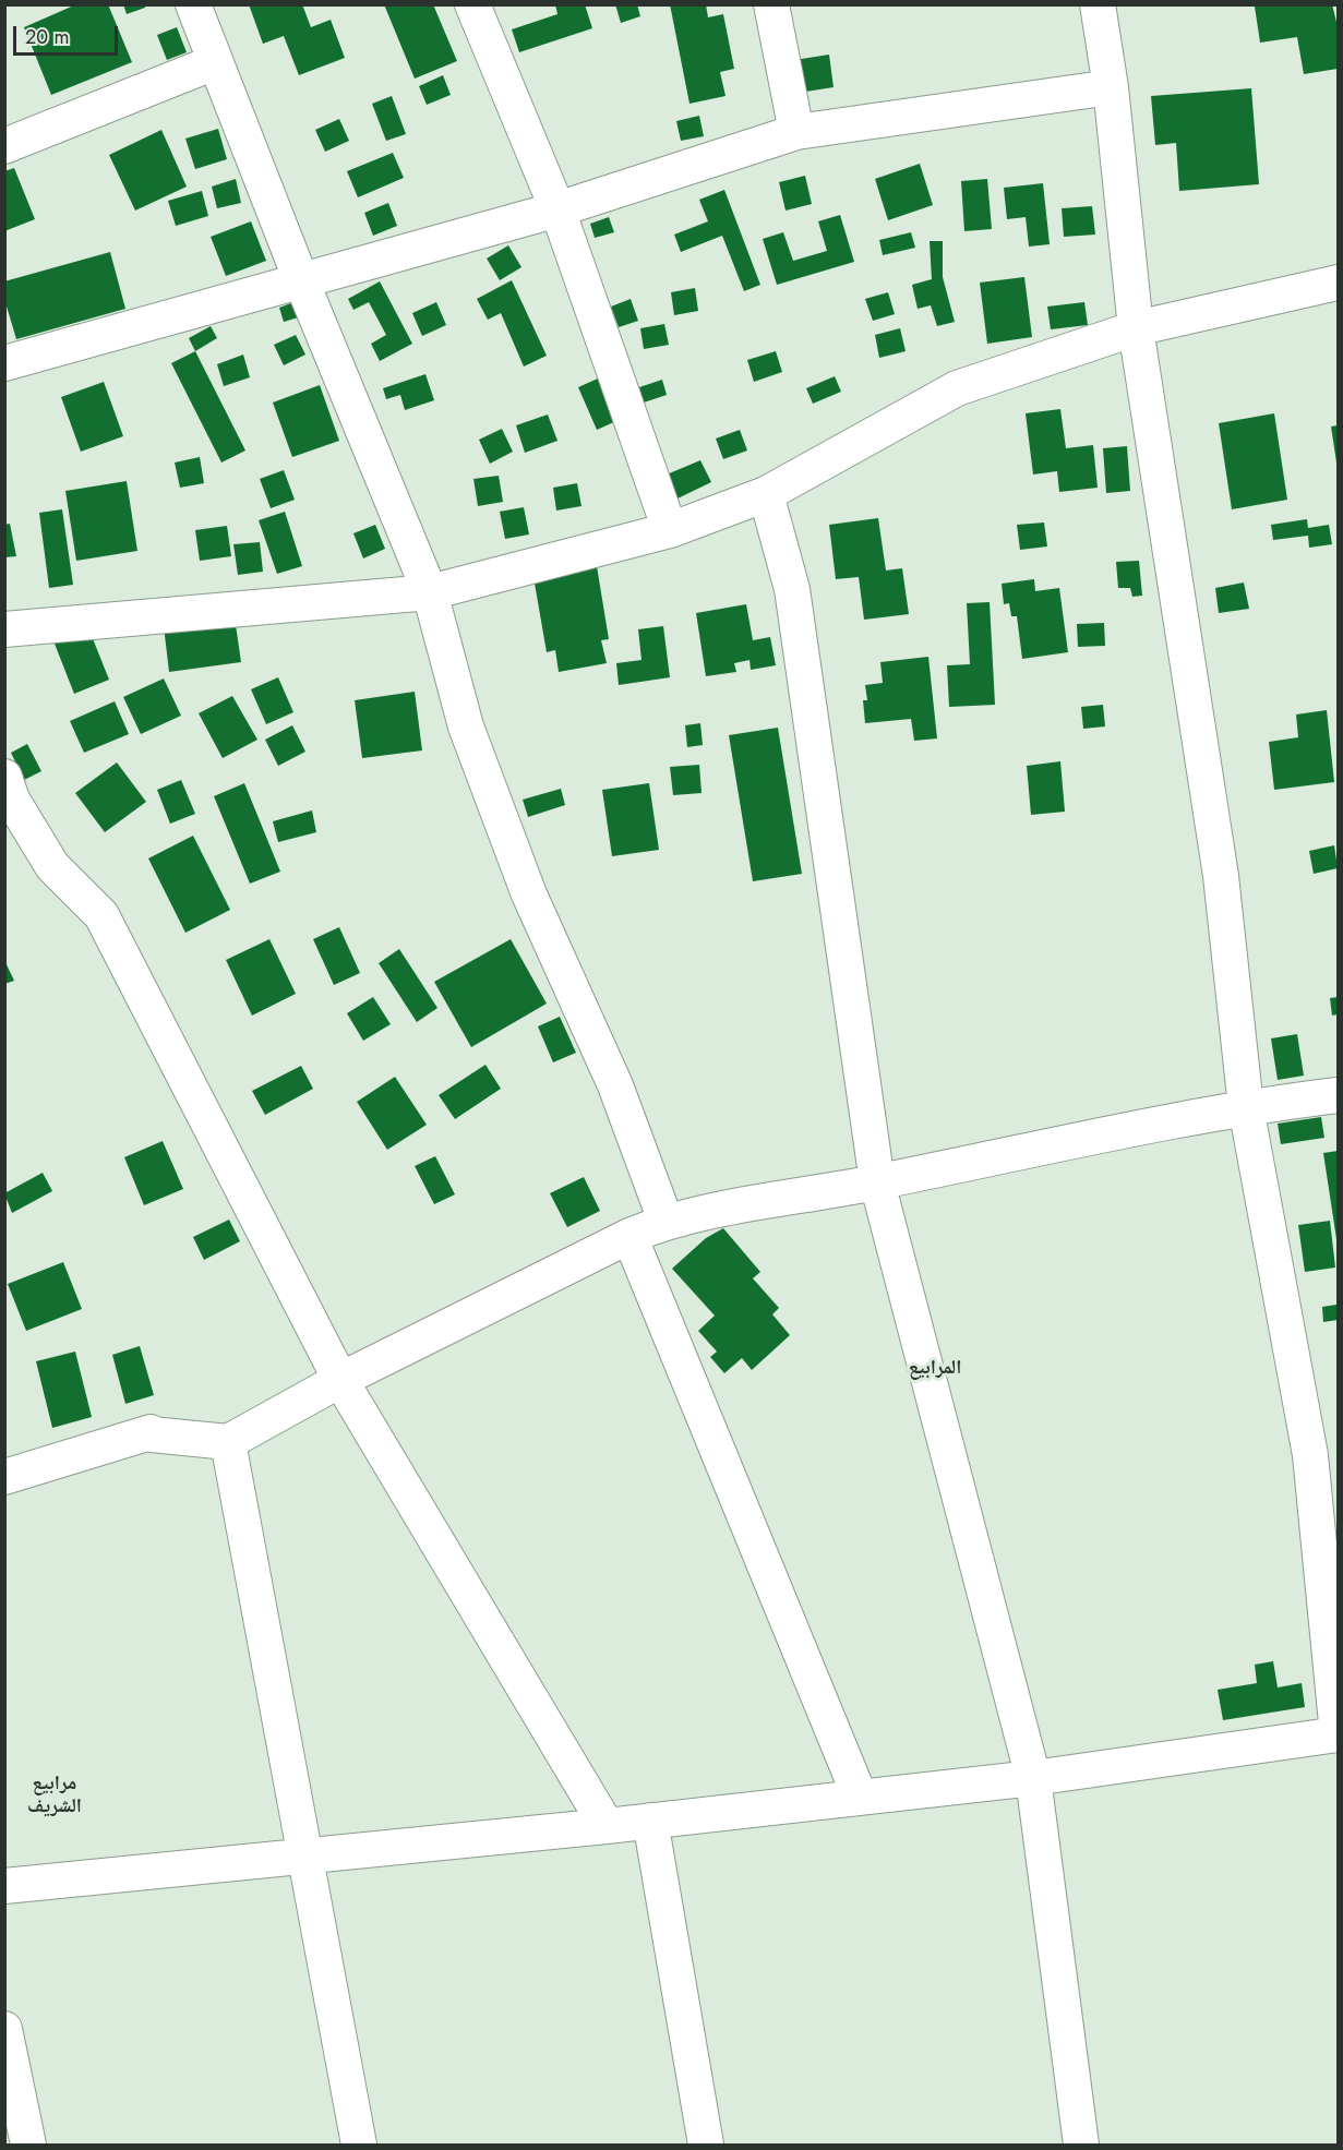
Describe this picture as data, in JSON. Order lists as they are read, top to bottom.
{
  "districts": ["المرابيع", "مرابيع الشريف"],
  "scale_bar": "20 m"
}
